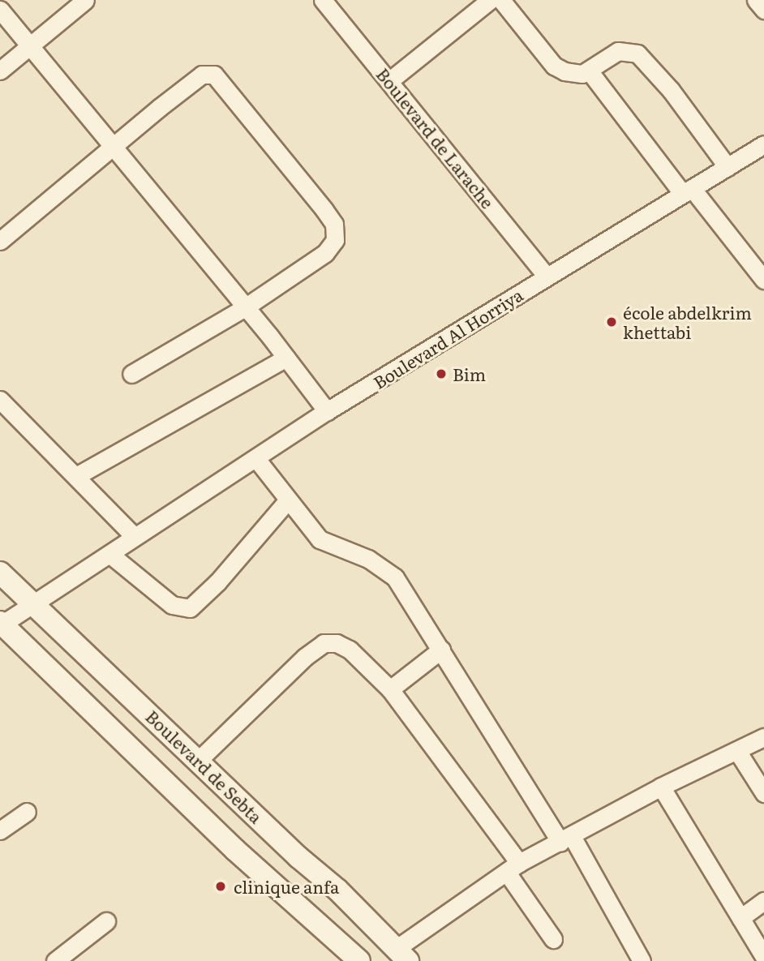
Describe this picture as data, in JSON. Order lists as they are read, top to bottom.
{
  "streets": {
    "street": ["Boulevard de Larache", "Boulevard Al Horriya", "Boulevard de Sebta"]
  },
  "crossings": [
    ["Boulevard de Larache", "Boulevard Al Horriya"],
    ["Boulevard Al Horriya", "Boulevard de Sebta"]
  ],
  "places": ["école abdelkrim khettabi", "Bim", "clinique anfa"]
}
